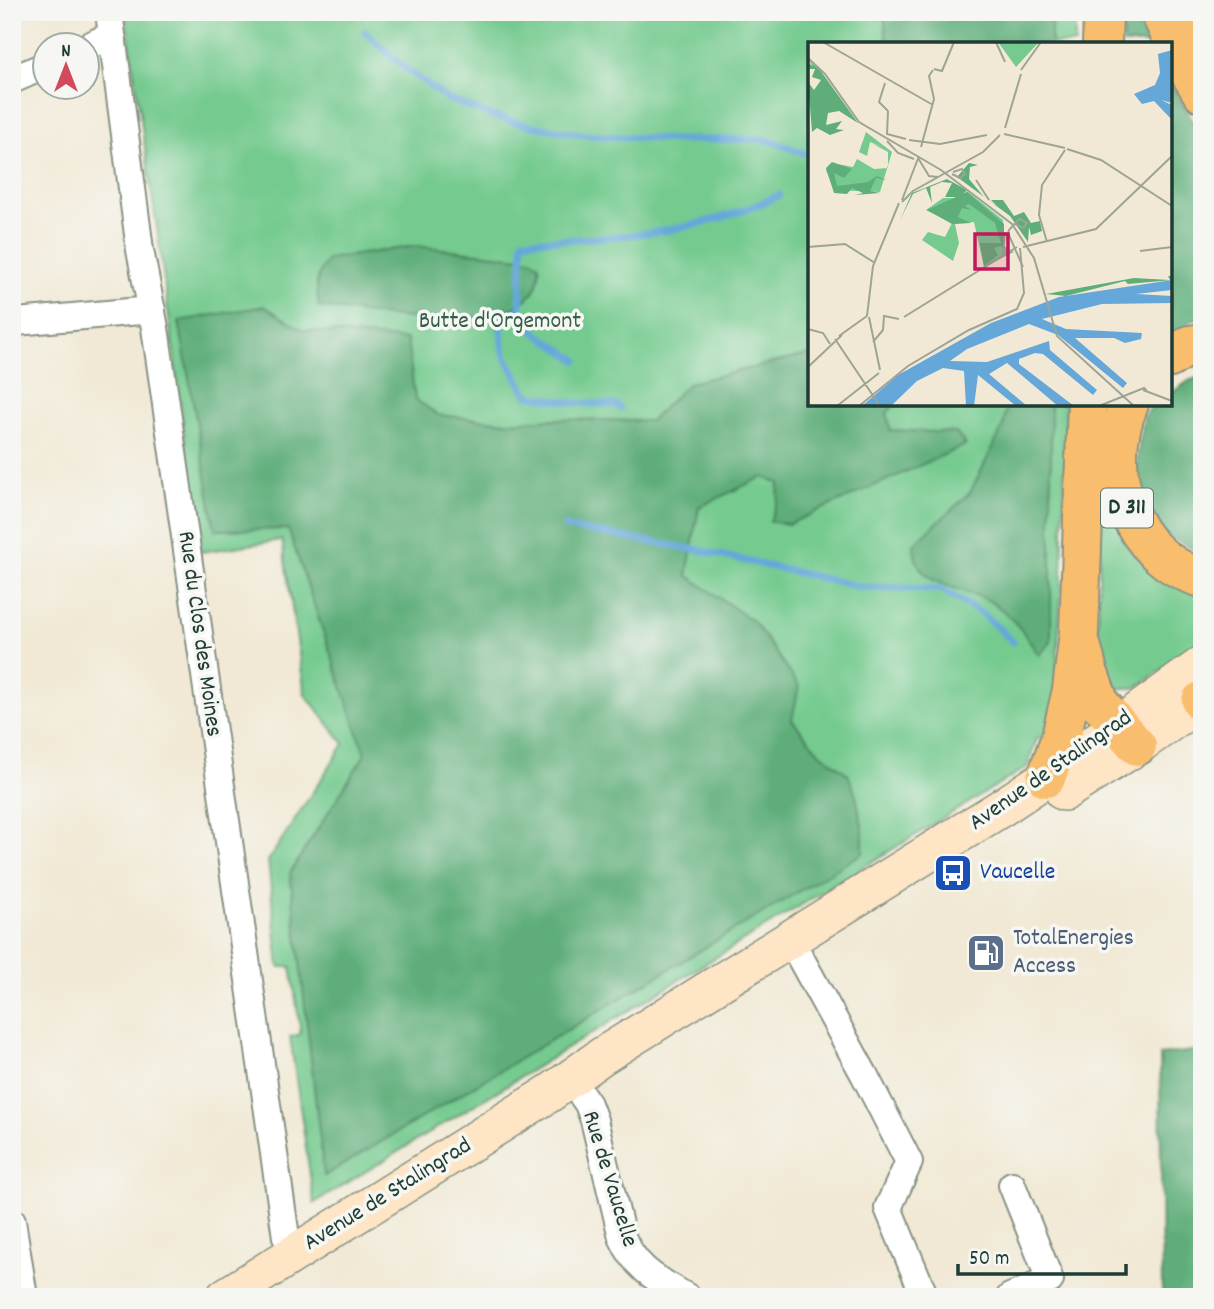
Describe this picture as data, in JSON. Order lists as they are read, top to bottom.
{
  "streets": {
    "main road": ["D 311", "Avenue de Stalingrad"],
    "street": ["Rue du Clos des Moines", "Rue de Vaucelle"]
  },
  "crossings": [
    ["Rue du Clos des Moines", "Avenue de Stalingrad"],
    ["Avenue de Stalingrad", "Rue de Vaucelle"]
  ],
  "parks": ["Butte d'Orgemont"],
  "places": {
    "bus stop": ["Vaucelle"],
    "fuel station": ["TotalEnergies Access"]
  },
  "scale_bar": "50 m",
  "north": "top"
}
